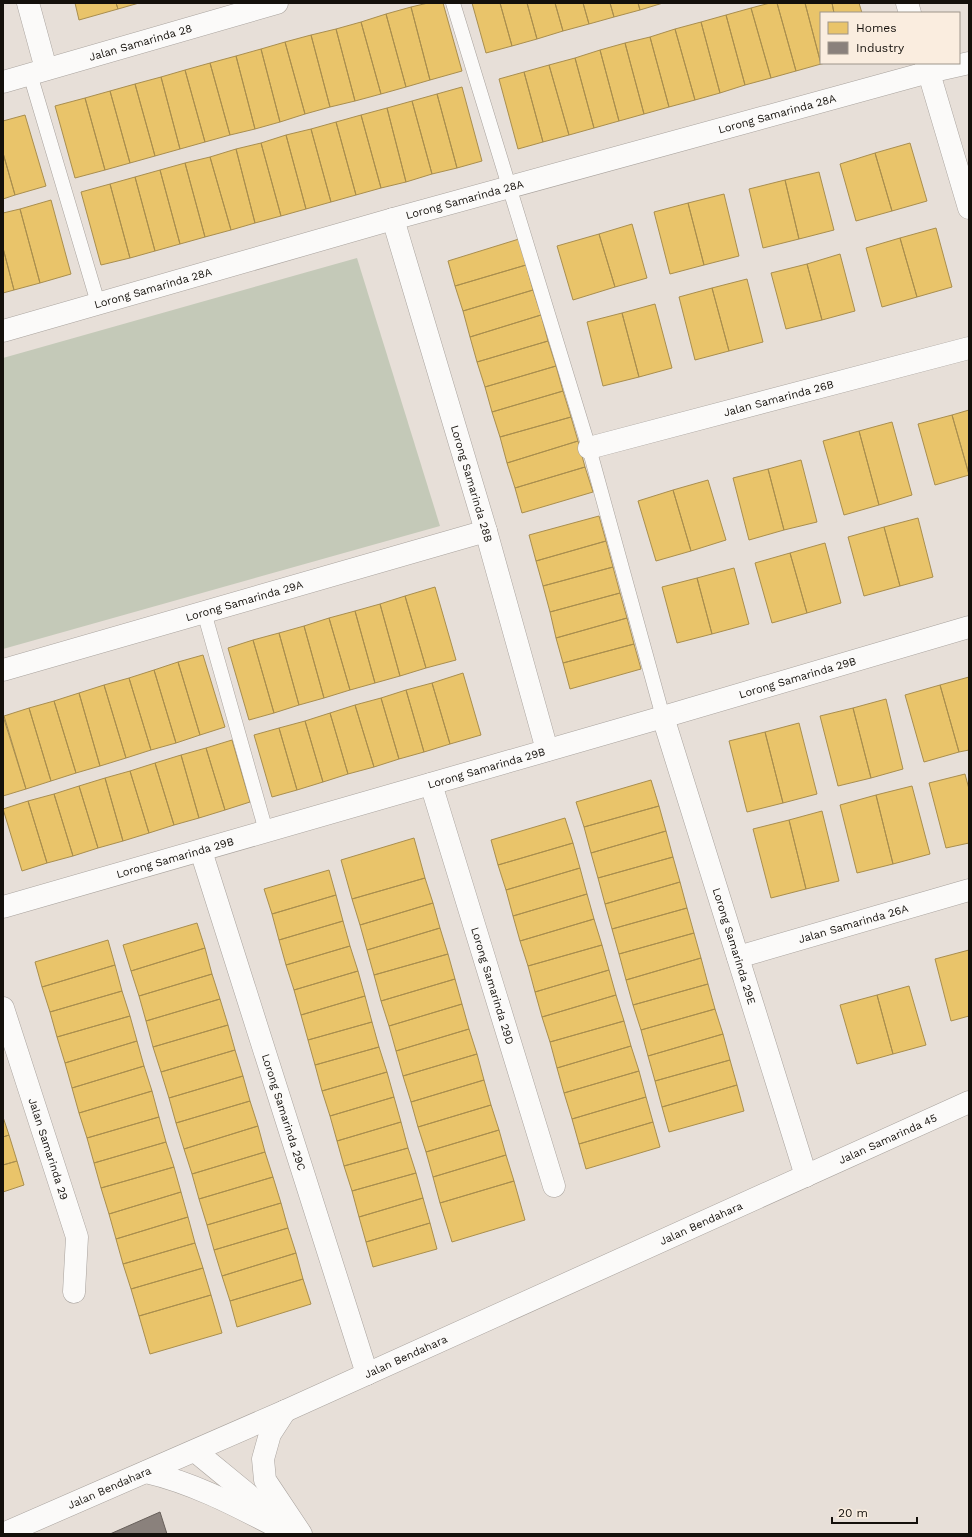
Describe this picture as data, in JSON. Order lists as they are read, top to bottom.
{
  "streets": {
    "street": [
      "Jalan Samarinda 28",
      "Lorong Samarinda 28A",
      "Jalan Samarinda 26B",
      "Lorong Samarinda 28B",
      "Lorong Samarinda 29A",
      "Lorong Samarinda 29B",
      "Jalan Samarinda 26A",
      "Lorong Samarinda 29E",
      "Lorong Samarinda 29D",
      "Lorong Samarinda 29C",
      "Jalan Samarinda 45",
      "Jalan Samarinda 29",
      "Jalan Bendahara"
    ]
  },
  "crossings": [
    ["Lorong Samarinda 28A", "Lorong Samarinda 28B"],
    ["Lorong Samarinda 28B", "Lorong Samarinda 29A"],
    ["Lorong Samarinda 28B", "Lorong Samarinda 29B"],
    ["Lorong Samarinda 29B", "Lorong Samarinda 29E"],
    ["Lorong Samarinda 29B", "Lorong Samarinda 29D"],
    ["Lorong Samarinda 29B", "Lorong Samarinda 29C"],
    ["Jalan Samarinda 26A", "Lorong Samarinda 29E"],
    ["Lorong Samarinda 29E", "Jalan Samarinda 45"],
    ["Lorong Samarinda 29E", "Jalan Bendahara"],
    ["Lorong Samarinda 29C", "Jalan Bendahara"],
    ["Jalan Samarinda 45", "Jalan Bendahara"]
  ],
  "legend": ["Homes", "Industry"],
  "scale_bar": "20 m"
}
